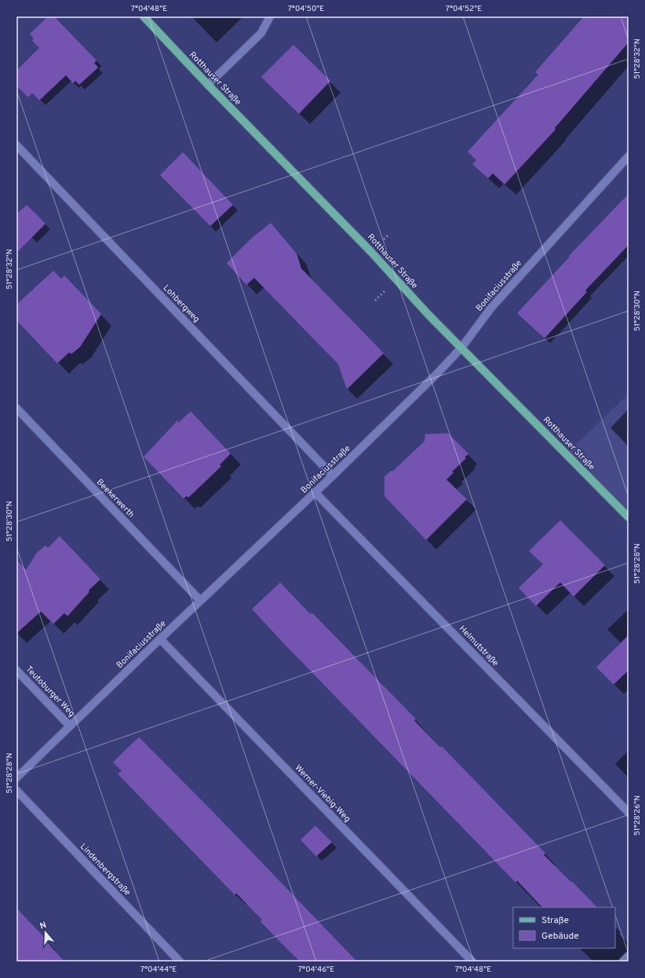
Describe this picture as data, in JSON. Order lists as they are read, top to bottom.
{
  "streets": {
    "main road": ["Rotthauser Straße"],
    "street": [
      "Bonifaciusstraße",
      "Lohbergweg",
      "Beekerwerth",
      "Helmutstraße",
      "Teutoburger Weg",
      "Werner-Viebig-Weg",
      "Lindenbergstraße"
    ]
  },
  "crossings": [
    ["Rotthauser Straße", "Bonifaciusstraße"],
    ["Bonifaciusstraße", "Lohbergweg"],
    ["Bonifaciusstraße", "Beekerwerth"],
    ["Bonifaciusstraße", "Helmutstraße"],
    ["Bonifaciusstraße", "Teutoburger Weg"],
    ["Bonifaciusstraße", "Werner-Viebig-Weg"]
  ],
  "legend": ["Straße", "Gebäude"],
  "north": "top",
  "coordinates": [
    "7°04'48\"E",
    "7°04'50\"E",
    "7°04'52\"E",
    "51°28'32\"N",
    "51°28'30\"N",
    "51°28'28\"N",
    "51°28'26\"N",
    "7°04'44\"E",
    "7°04'46\"E"
  ]
}
